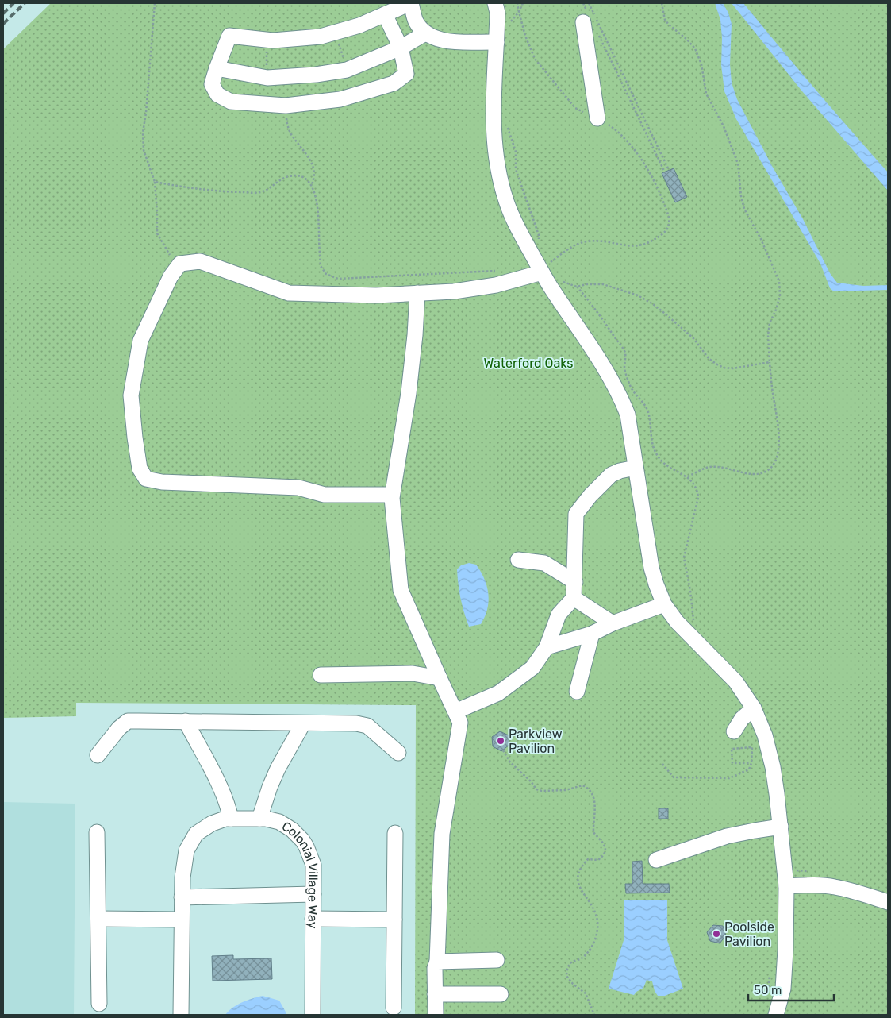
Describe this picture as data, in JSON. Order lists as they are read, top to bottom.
{
  "streets": {
    "street": ["Colonial Village Way"]
  },
  "parks": ["Waterford Oaks"],
  "places": ["Parkview Pavilion", "Poolside Pavilion"],
  "scale_bar": "50 m"
}
